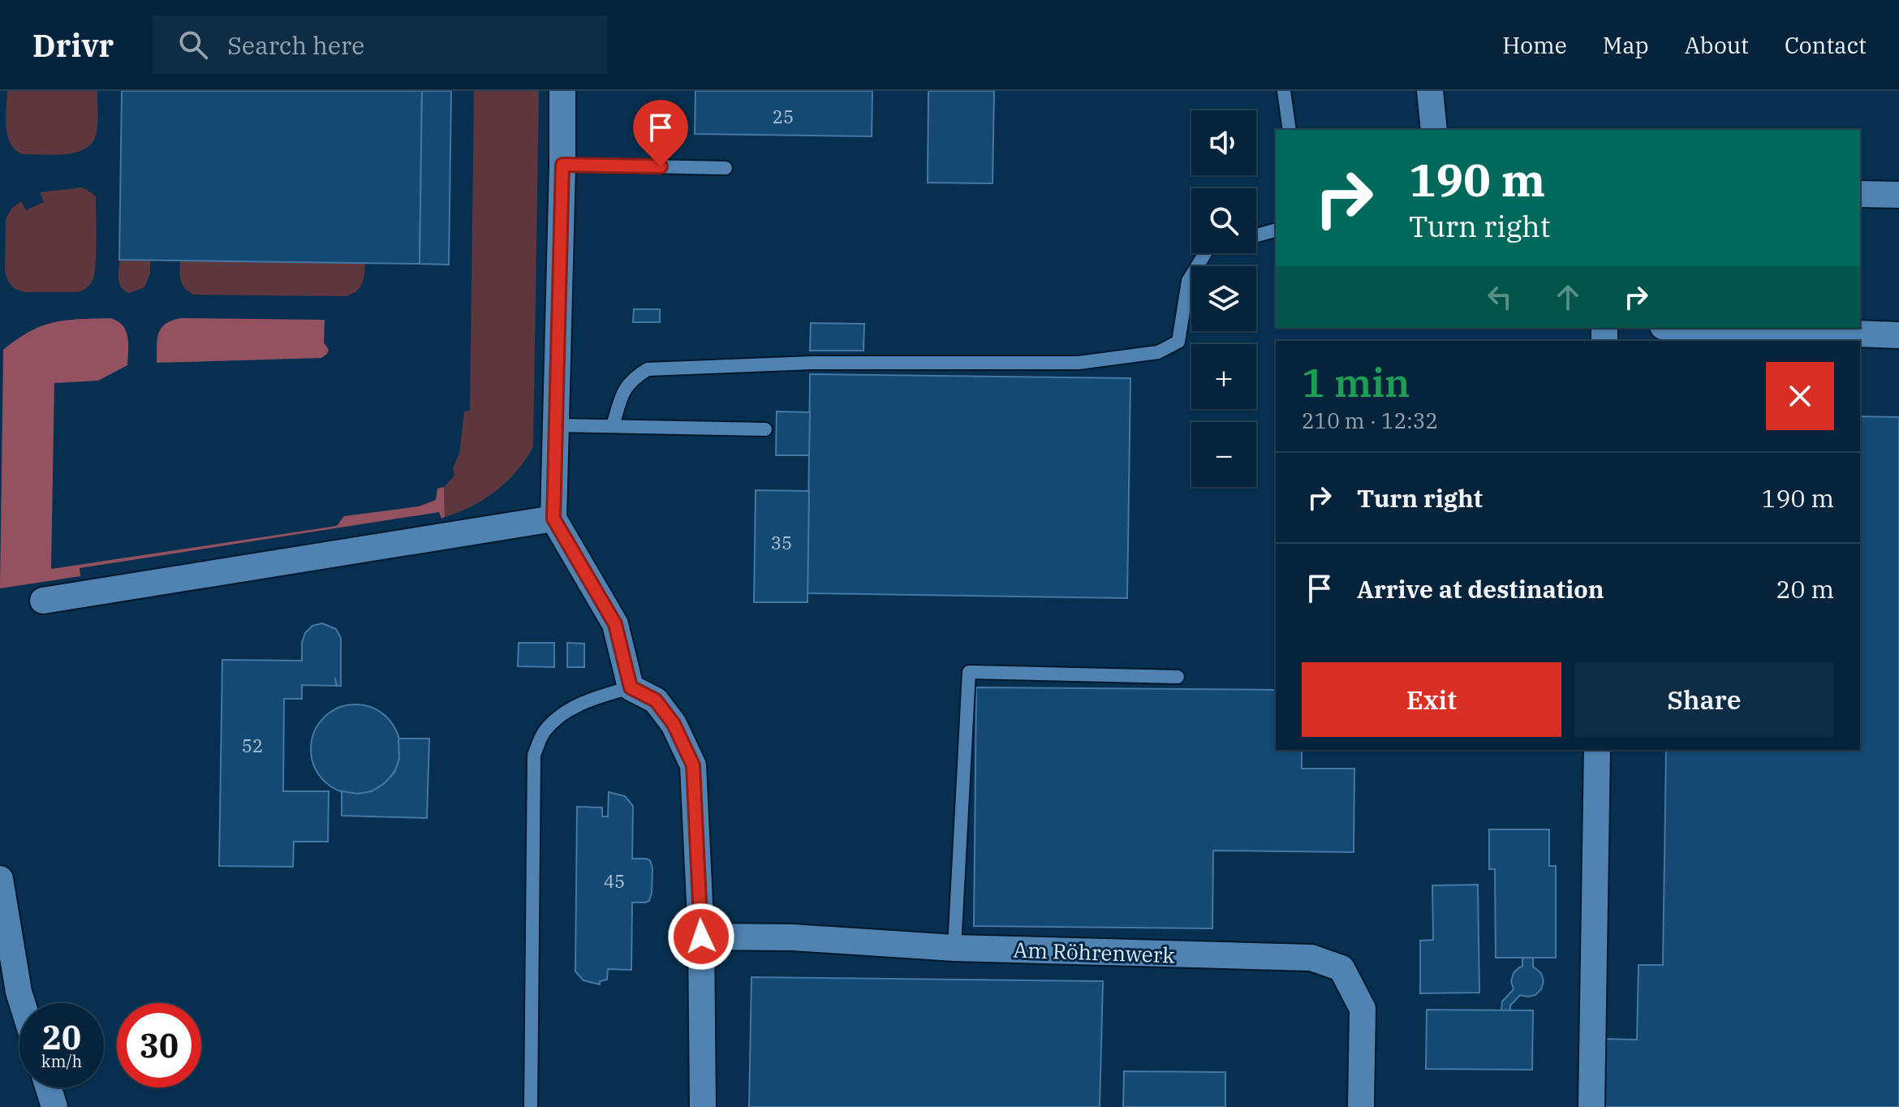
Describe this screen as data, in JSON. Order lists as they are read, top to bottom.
{
  "streets": {
    "street": ["Am Röhrenwerk"]
  },
  "house_numbers": [
    "25",
    "35",
    "52",
    "45"
  ],
  "page": {
    "header": "Drivr",
    "search": "Search here",
    "nav": [
      "Home",
      "Map",
      "About",
      "Contact"
    ],
    "map_buttons": ["+", "−"],
    "turn": ["190 m", "Turn right"],
    "heading": ["1 min", "210 m · 12:32"],
    "list": [
      {
        "name": "Turn right",
        "value": "190 m"
      },
      {
        "name": "Arrive at destination",
        "value": "20 m"
      }
    ],
    "buttons": ["Exit", "Share"],
    "speed": "20 km/h",
    "limit": "30"
  }
}
